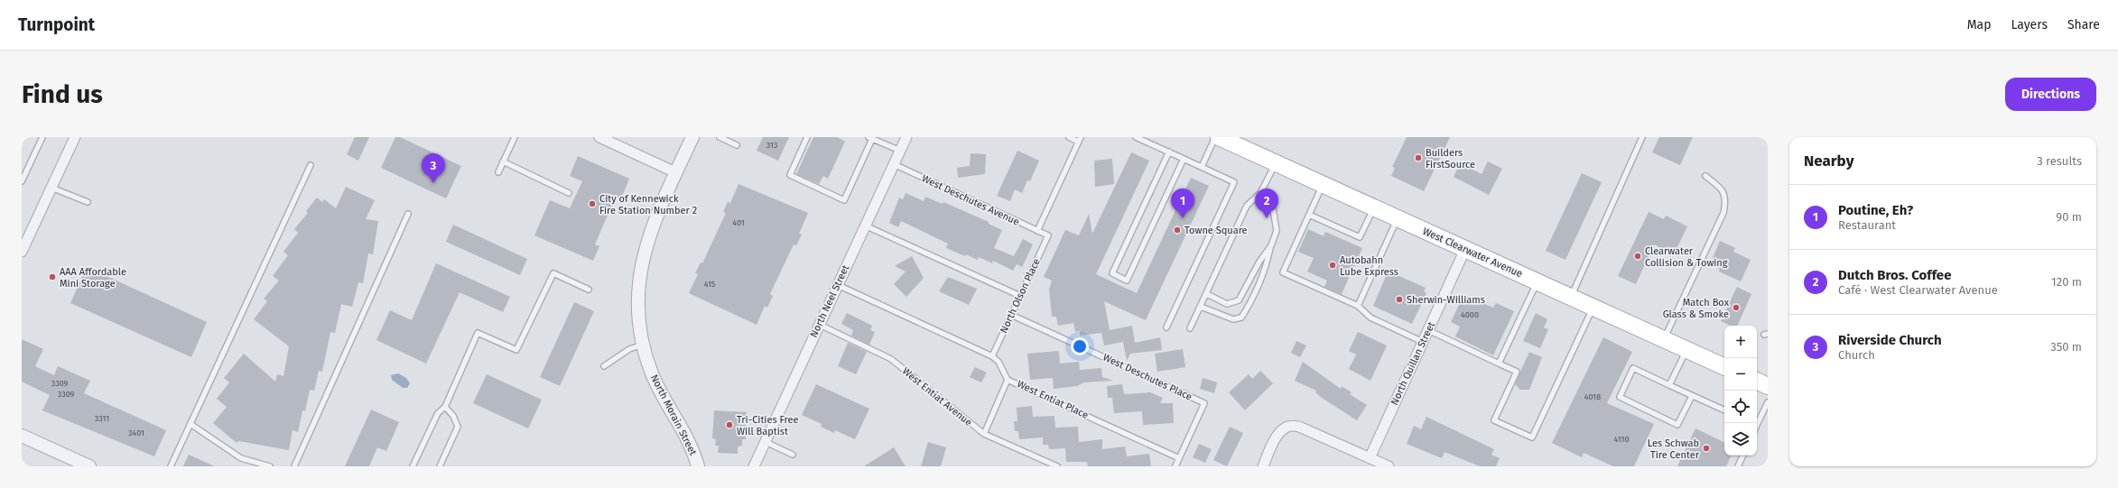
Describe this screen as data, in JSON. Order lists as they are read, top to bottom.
{
  "streets": {
    "main road": ["West Clearwater Avenue"],
    "street": ["North Neel Street", "North Quillan Street", "North Morain Street"],
    "lane": [
      "West Deschutes Avenue",
      "North Olson Place",
      "West Deschutes Place",
      "West Entiat Avenue",
      "West Entiat Place"
    ]
  },
  "crossings": [
    ["West Deschutes Avenue", "North Olson Place"],
    ["West Deschutes Avenue", "North Neel Street"],
    ["West Clearwater Avenue", "North Quillan Street"],
    ["North Olson Place", "West Deschutes Place"],
    ["North Olson Place", "West Entiat Place"],
    ["North Neel Street", "West Entiat Avenue"],
    ["North Neel Street", "West Entiat Place"],
    ["West Deschutes Place", "West Entiat Place"]
  ],
  "places": [
    "Builders FirstSource",
    "City of Kennewick Fire Station Number 2",
    "Towne Square",
    "Clearwater Collision & Towing",
    "Autobahn Lube Express",
    "AAA Affordable Mini Storage",
    "Sherwin-Williams",
    "Match Box Glass & Smoke",
    "Tri-Cities Free Will Baptist",
    "Les Schwab Tire Center"
  ],
  "house_numbers": [
    "313",
    "401",
    "415",
    "4000",
    "3309",
    "3309",
    "4018",
    "3311",
    "3401",
    "4110"
  ],
  "page": {
    "header": "Turnpoint",
    "nav": ["Map", "Layers", "Share"],
    "buttons": "Directions",
    "title": "Find us",
    "heading": ["Nearby", "3 results"],
    "pins": ["3", "1", "2"],
    "list": [
      {
        "mark": "1",
        "name": "Poutine, Eh?",
        "note": "Restaurant",
        "value": "90 m"
      },
      {
        "mark": "2",
        "name": "Dutch Bros. Coffee",
        "note": "Café · West Clearwater Avenue",
        "value": "120 m"
      },
      {
        "mark": "3",
        "name": "Riverside Church",
        "note": "Church",
        "value": "350 m"
      }
    ],
    "map_buttons": ["+", "−"]
  }
}
